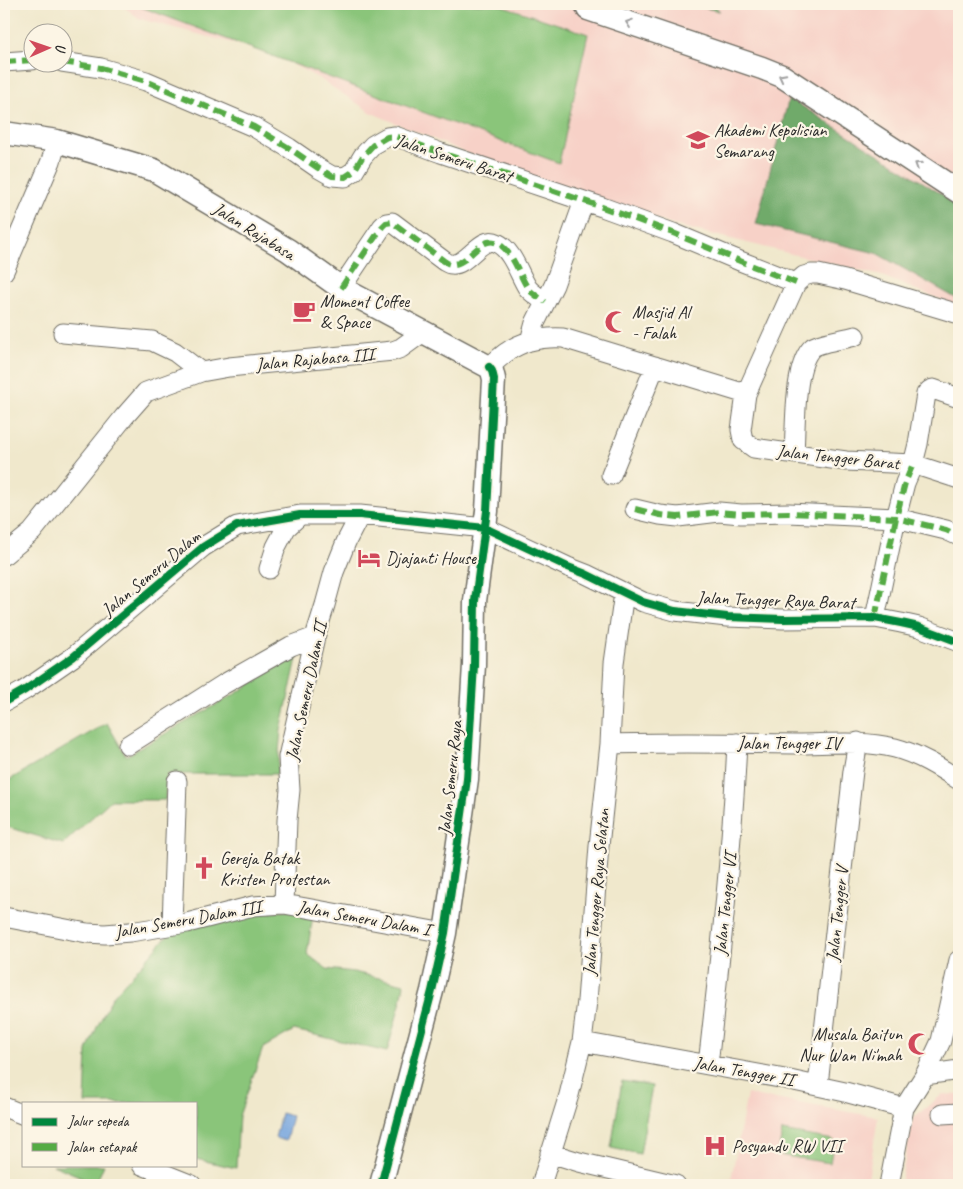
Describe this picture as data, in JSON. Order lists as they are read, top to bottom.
{
  "streets": {
    "street": [
      "Jalan Semeru Barat",
      "Jalan Rajabasa",
      "Jalan Rajabasa III",
      "Jalan Tengger Barat",
      "Jalan Semeru Dalam",
      "Jalan Tengger Raya Barat",
      "Jalan Semeru Dalam II",
      "Jalan Tengger IV",
      "Jalan Semeru Raya",
      "Jalan Tengger Raya Selatan",
      "Jalan Tengger VI",
      "Jalan Tengger V",
      "Jalan Semeru Dalam I",
      "Jalan Semeru Dalam III",
      "Jalan Tengger II"
    ]
  },
  "crossings": [
    ["Jalan Rajabasa", "Jalan Rajabasa III"],
    ["Jalan Rajabasa", "Jalan Semeru Raya"],
    ["Jalan Tengger Barat", "Jalan Tengger Raya Barat"],
    ["Jalan Semeru Dalam", "Jalan Tengger Raya Barat"],
    ["Jalan Semeru Dalam", "Jalan Semeru Dalam II"],
    ["Jalan Semeru Dalam", "Jalan Semeru Raya"],
    ["Jalan Tengger Raya Barat", "Jalan Semeru Raya"],
    ["Jalan Tengger Raya Barat", "Jalan Tengger Raya Selatan"],
    ["Jalan Semeru Dalam II", "Jalan Semeru Dalam I"],
    ["Jalan Semeru Dalam II", "Jalan Semeru Dalam III"],
    ["Jalan Tengger IV", "Jalan Tengger Raya Selatan"],
    ["Jalan Tengger IV", "Jalan Tengger VI"],
    ["Jalan Tengger IV", "Jalan Tengger V"],
    ["Jalan Semeru Raya", "Jalan Semeru Dalam I"],
    ["Jalan Tengger Raya Selatan", "Jalan Tengger II"],
    ["Jalan Tengger VI", "Jalan Tengger II"],
    ["Jalan Tengger V", "Jalan Tengger II"],
    ["Jalan Semeru Dalam I", "Jalan Semeru Dalam III"]
  ],
  "places": {
    "school or university": ["Akademi Kepolisian Semarang"],
    "cafe": ["Moment Coffee & Space"],
    "mosque": ["Masjid Al - Falah", "Musala Baitun Nur Wan Ni'mah"],
    "hotel": ["Djajanti House"],
    "church": ["Gereja Batak Kristen Protestan"],
    "hospital": ["Posyandu RW VII"]
  },
  "legend": ["Jalur sepeda", "Jalan setapak"],
  "north": "right"
}
